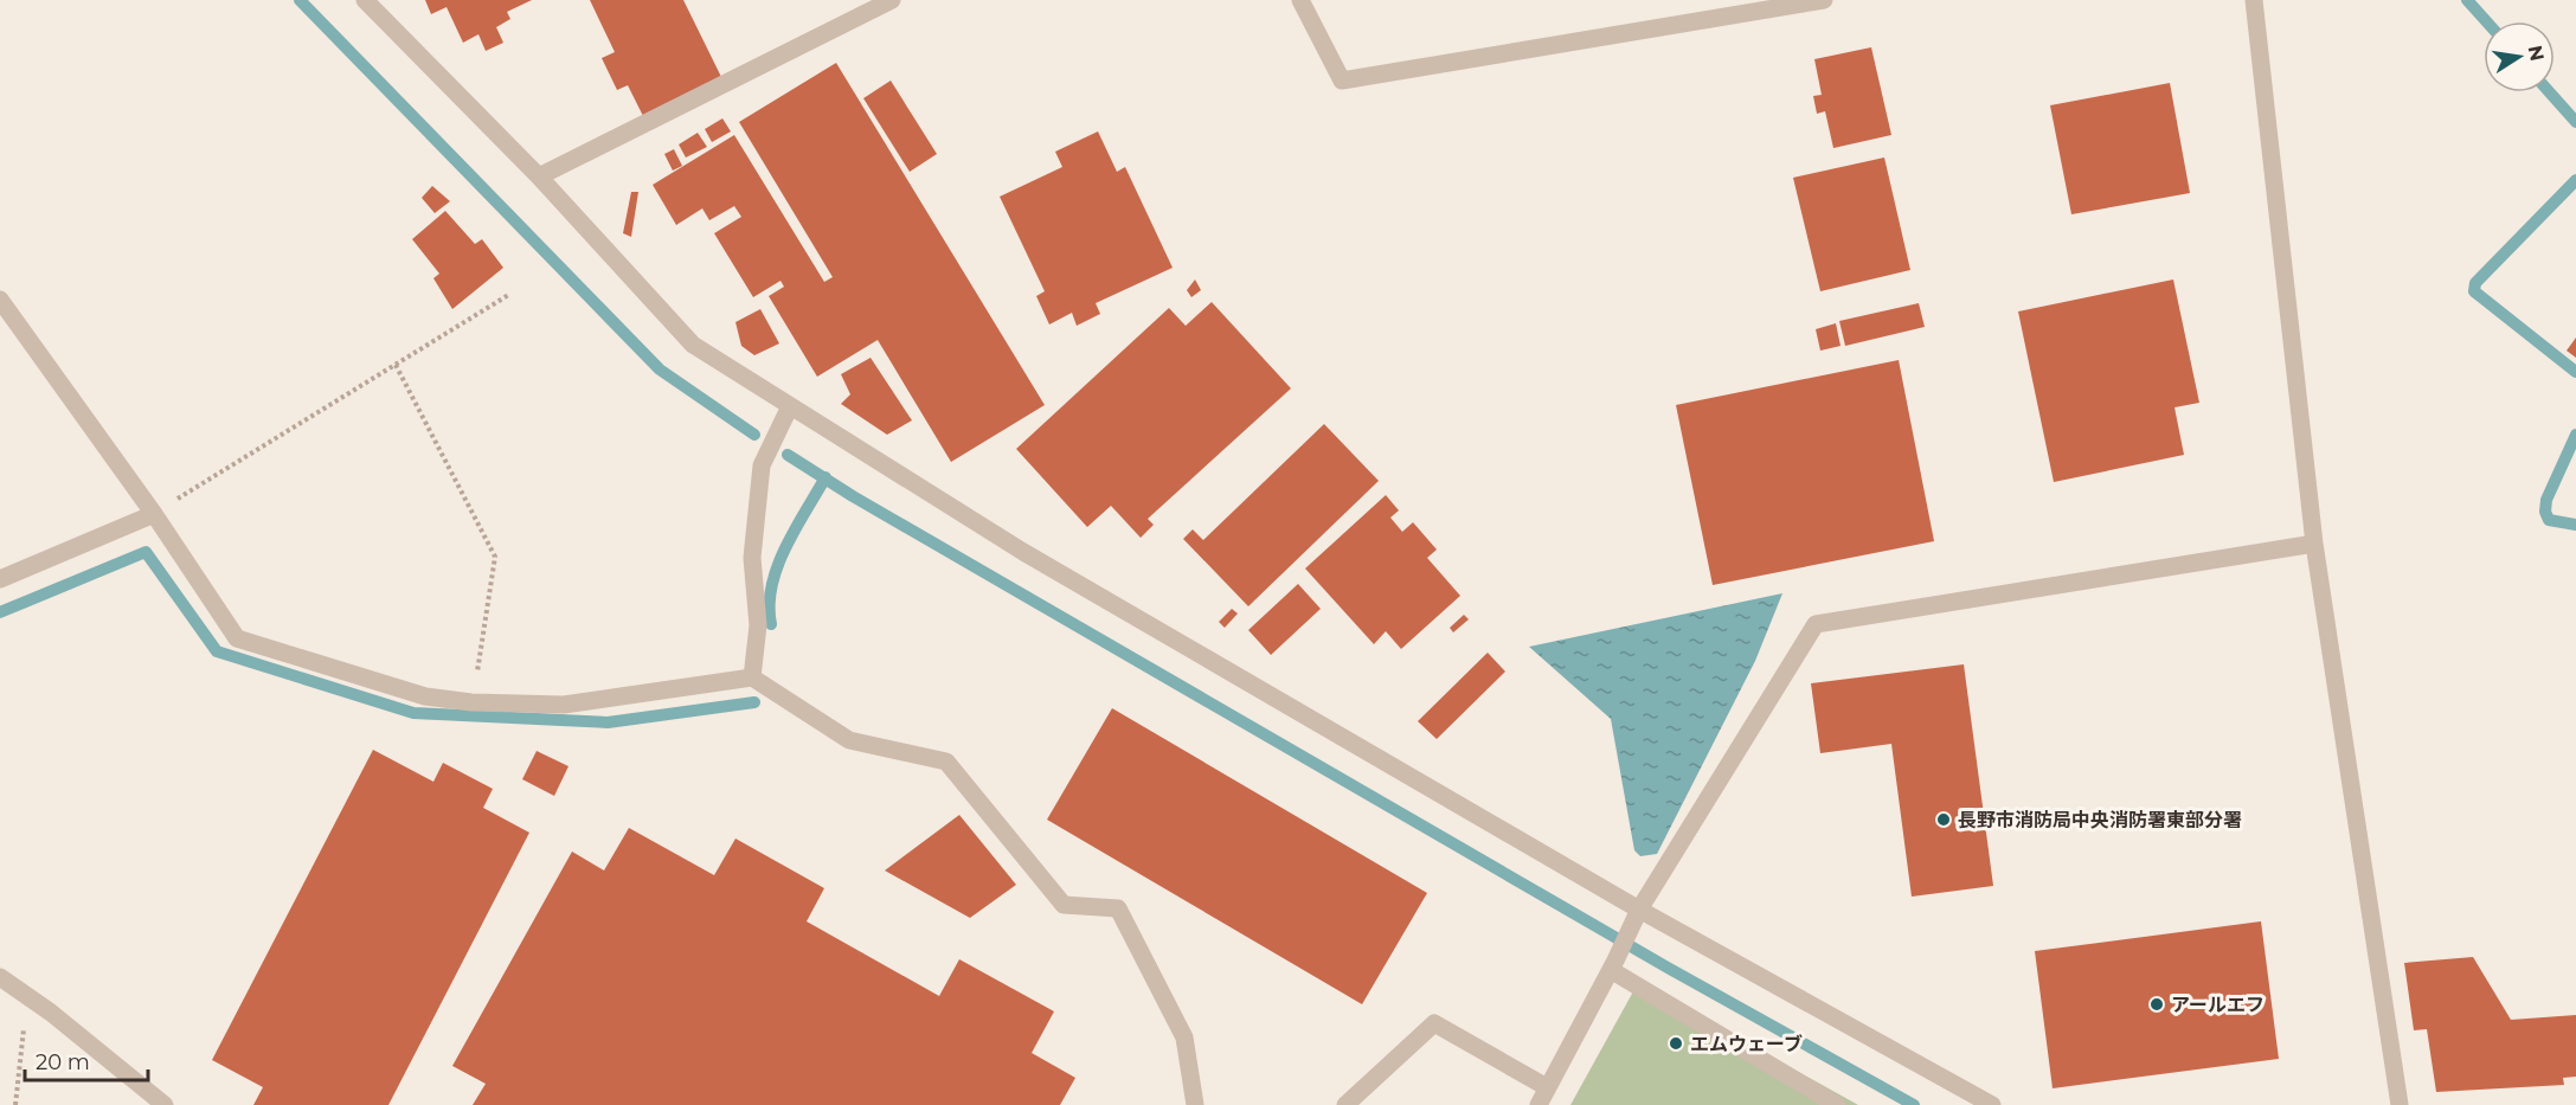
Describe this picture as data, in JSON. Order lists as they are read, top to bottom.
{
  "places": ["長野市消防局中央消防署東部分署", "アールエフ", "エムウェーブ"],
  "scale_bar": "20 m",
  "north": "right"
}
